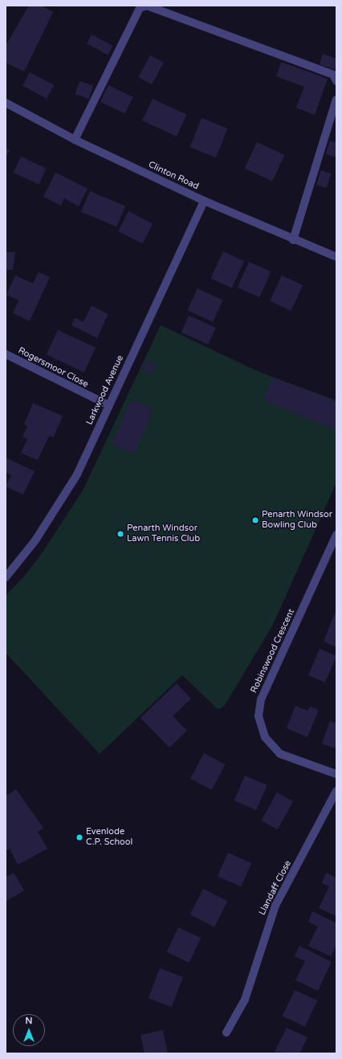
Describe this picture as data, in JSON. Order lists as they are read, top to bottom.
{
  "streets": {
    "street": [
      "Clinton Road",
      "Rogersmoor Close",
      "Larkwood Avenue",
      "Robinswood Crescent",
      "Llandaff Close"
    ]
  },
  "crossings": [
    ["Clinton Road", "Larkwood Avenue"],
    ["Rogersmoor Close", "Larkwood Avenue"]
  ],
  "places": ["Penarth Windsor Bowling Club", "Penarth Windsor Lawn Tennis Club", "Evenlode C.P. School"],
  "north": "top"
}
